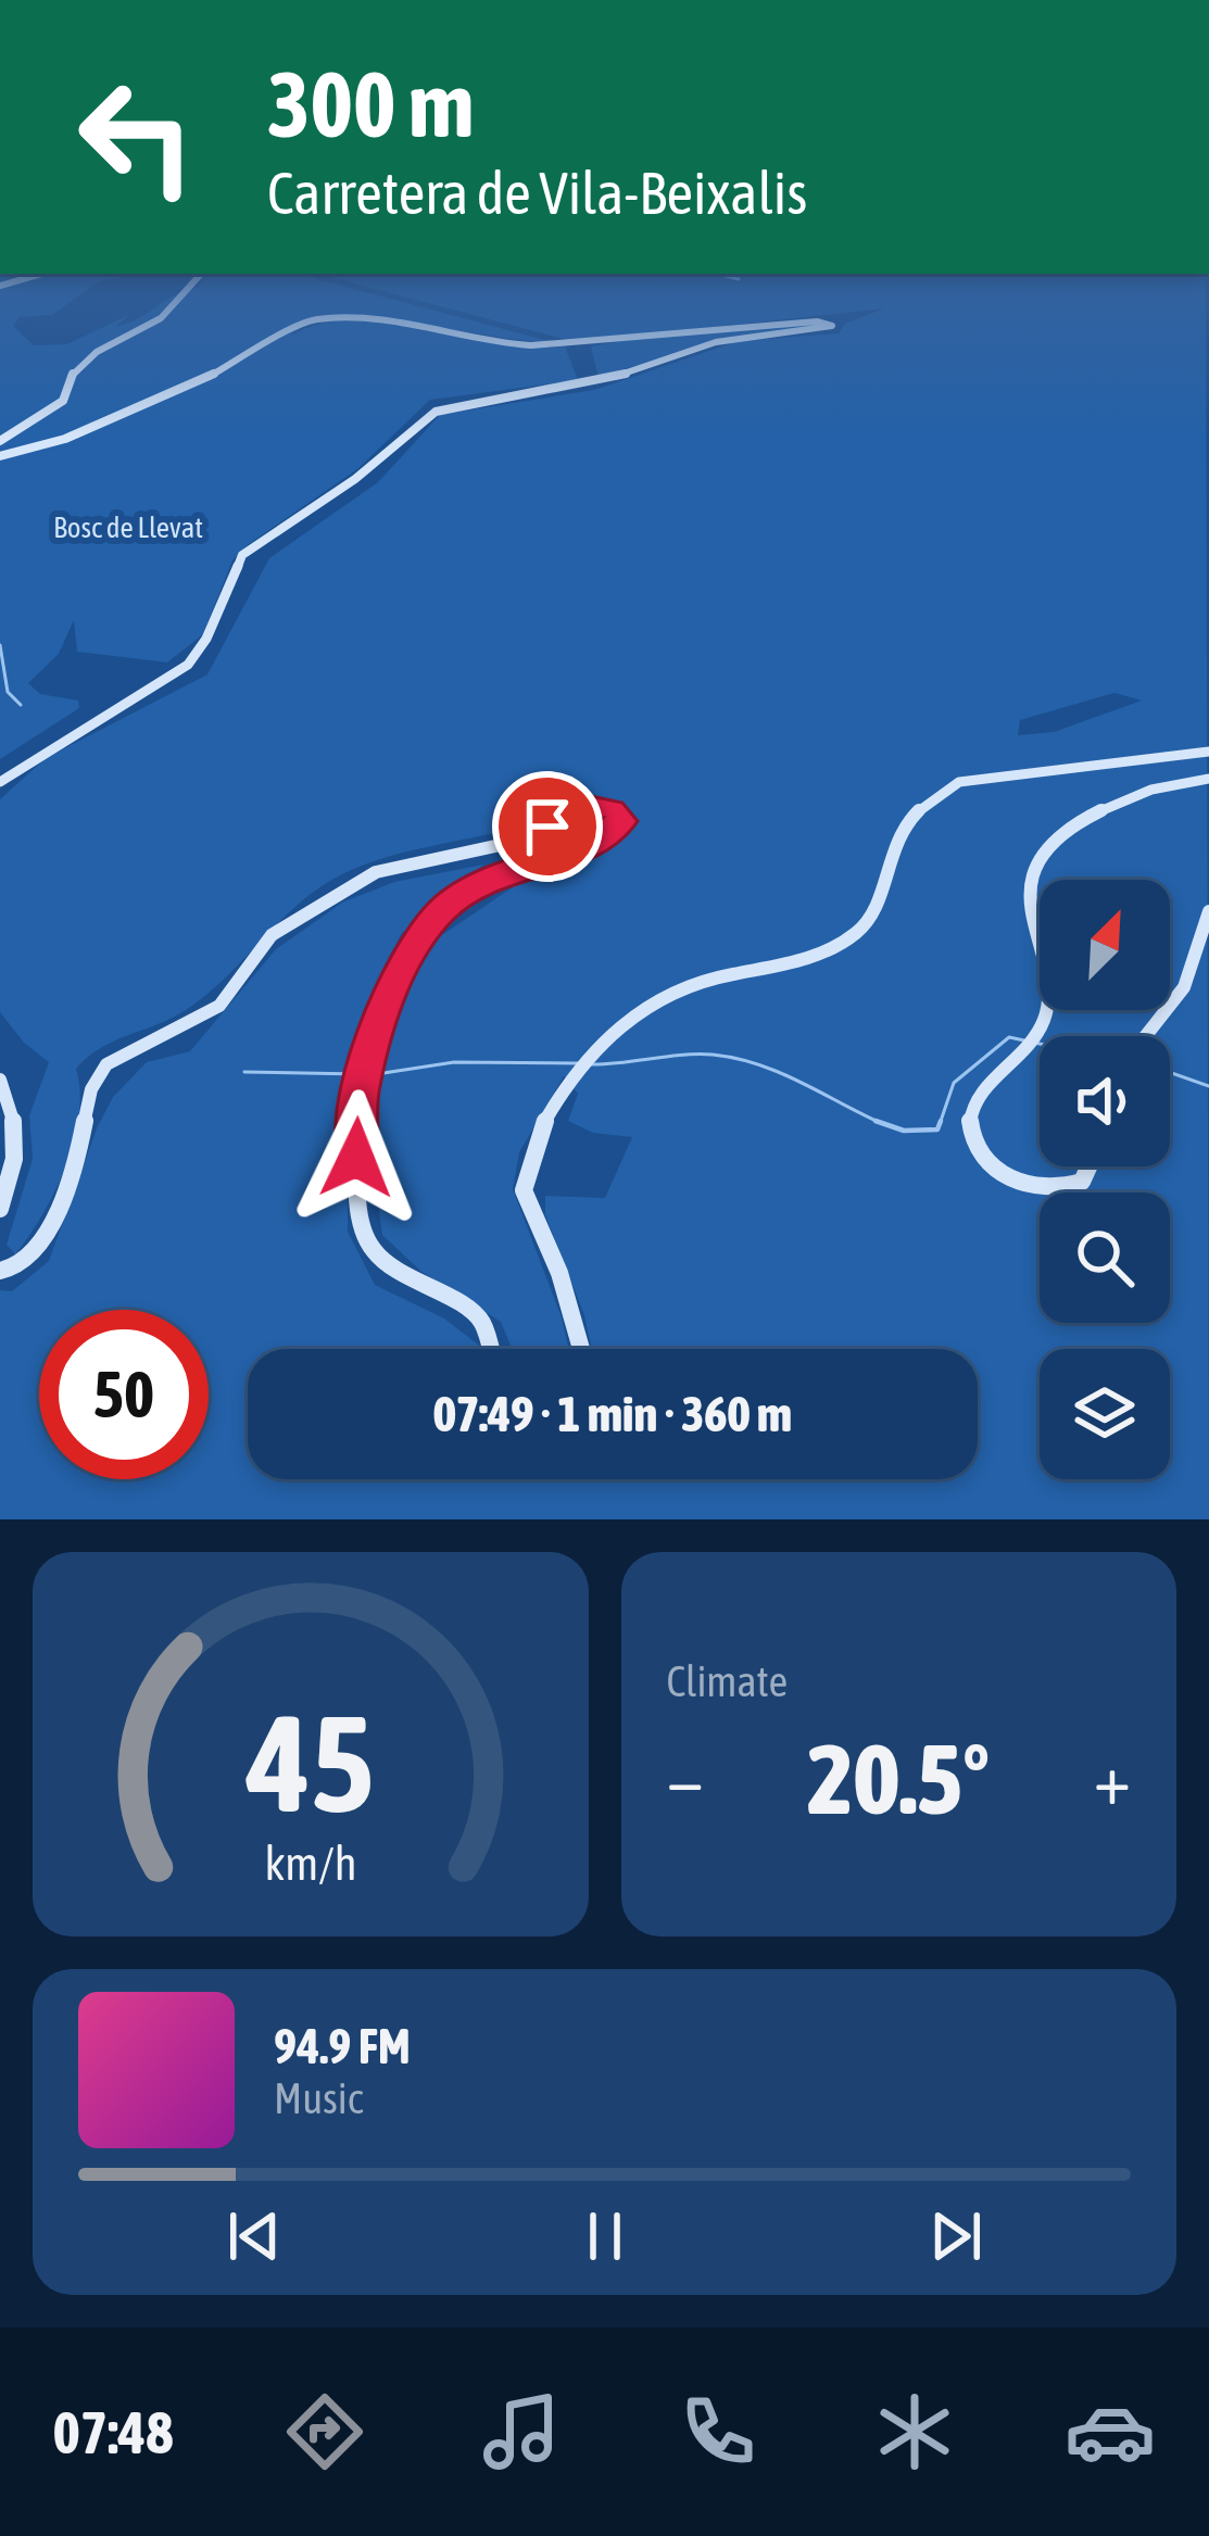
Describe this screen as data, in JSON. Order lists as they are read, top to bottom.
{
  "parks": ["Bosc de Llevat"],
  "north": "top right",
  "page": {
    "turn": ["300 m", "Carretera de Vila-Beixalis"],
    "limit": "50",
    "trip": "07:49 · 1 min · 360 m",
    "tile": "Climate",
    "heat": ["−", "20.5°", "+"],
    "song": ["94.9 FM", "Music"],
    "tabs": "07:48",
    "gauge": ["45", "km/h"]
  }
}
